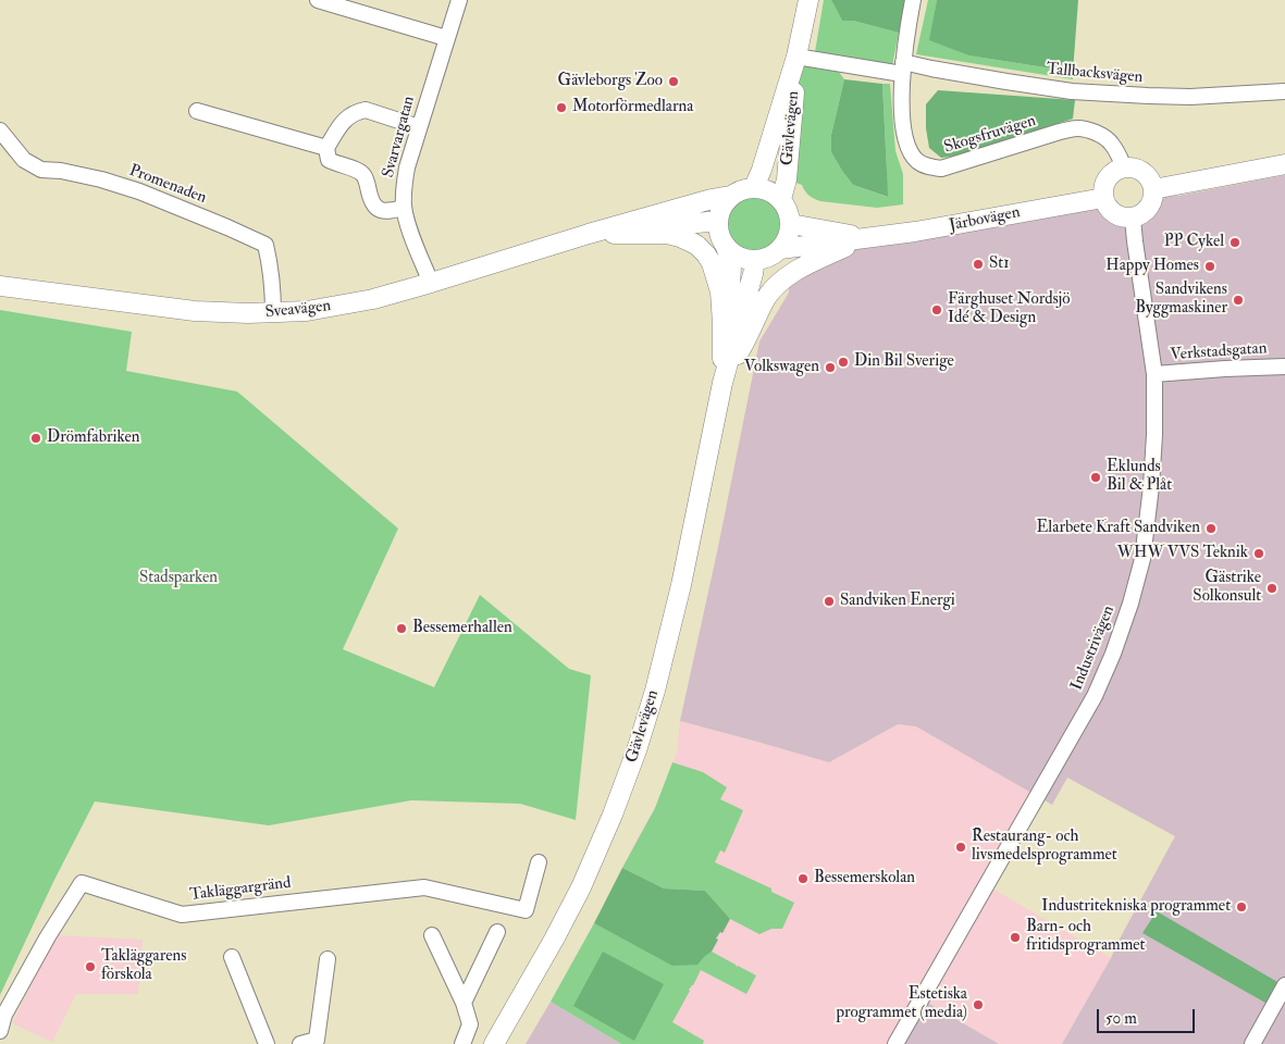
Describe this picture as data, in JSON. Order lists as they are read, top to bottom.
{
  "streets": {
    "main road": ["Gävlevägen", "Järbovägen", "Sveavägen"],
    "street": [
      "Tallbacksvägen",
      "Skogsfruvägen",
      "Svarvargatan",
      "Promenaden",
      "Verkstadsgatan",
      "Industrivägen",
      "Takläggargränd"
    ]
  },
  "crossings": [
    ["Tallbacksvägen", "Gävlevägen"],
    ["Tallbacksvägen", "Skogsfruvägen"],
    ["Gävlevägen", "Järbovägen"],
    ["Gävlevägen", "Sveavägen"],
    ["Skogsfruvägen", "Järbovägen"],
    ["Skogsfruvägen", "Industrivägen"],
    ["Svarvargatan", "Sveavägen"],
    ["Promenaden", "Sveavägen"],
    ["Järbovägen", "Sveavägen"],
    ["Järbovägen", "Industrivägen"],
    ["Verkstadsgatan", "Industrivägen"]
  ],
  "parks": ["Stadsparken"],
  "places": [
    "Gävleborgs Zoo",
    "Motorförmedlarna",
    "PP Cykel",
    "St1",
    "Happy Homes",
    "Sandvikens Byggmaskiner",
    "Färghuset Nordsjö Idé & Design",
    "Din Bil Sverige",
    "Volkswagen",
    "Drömfabriken",
    "Eklunds Bil & Plåt",
    "Elarbete Kraft Sandviken",
    "WHW VVS Teknik",
    "Gästrike Solkonsult",
    "Sandviken Energi",
    "Bessemerhallen",
    "Restaurang- och livsmedelsprogrammet",
    "Bessemerskolan",
    "Industritekniska programmet",
    "Barn- och fritidsprogrammet",
    "Takläggarens förskola",
    "Estetiska programmet (media)"
  ],
  "scale_bar": "50 m"
}
